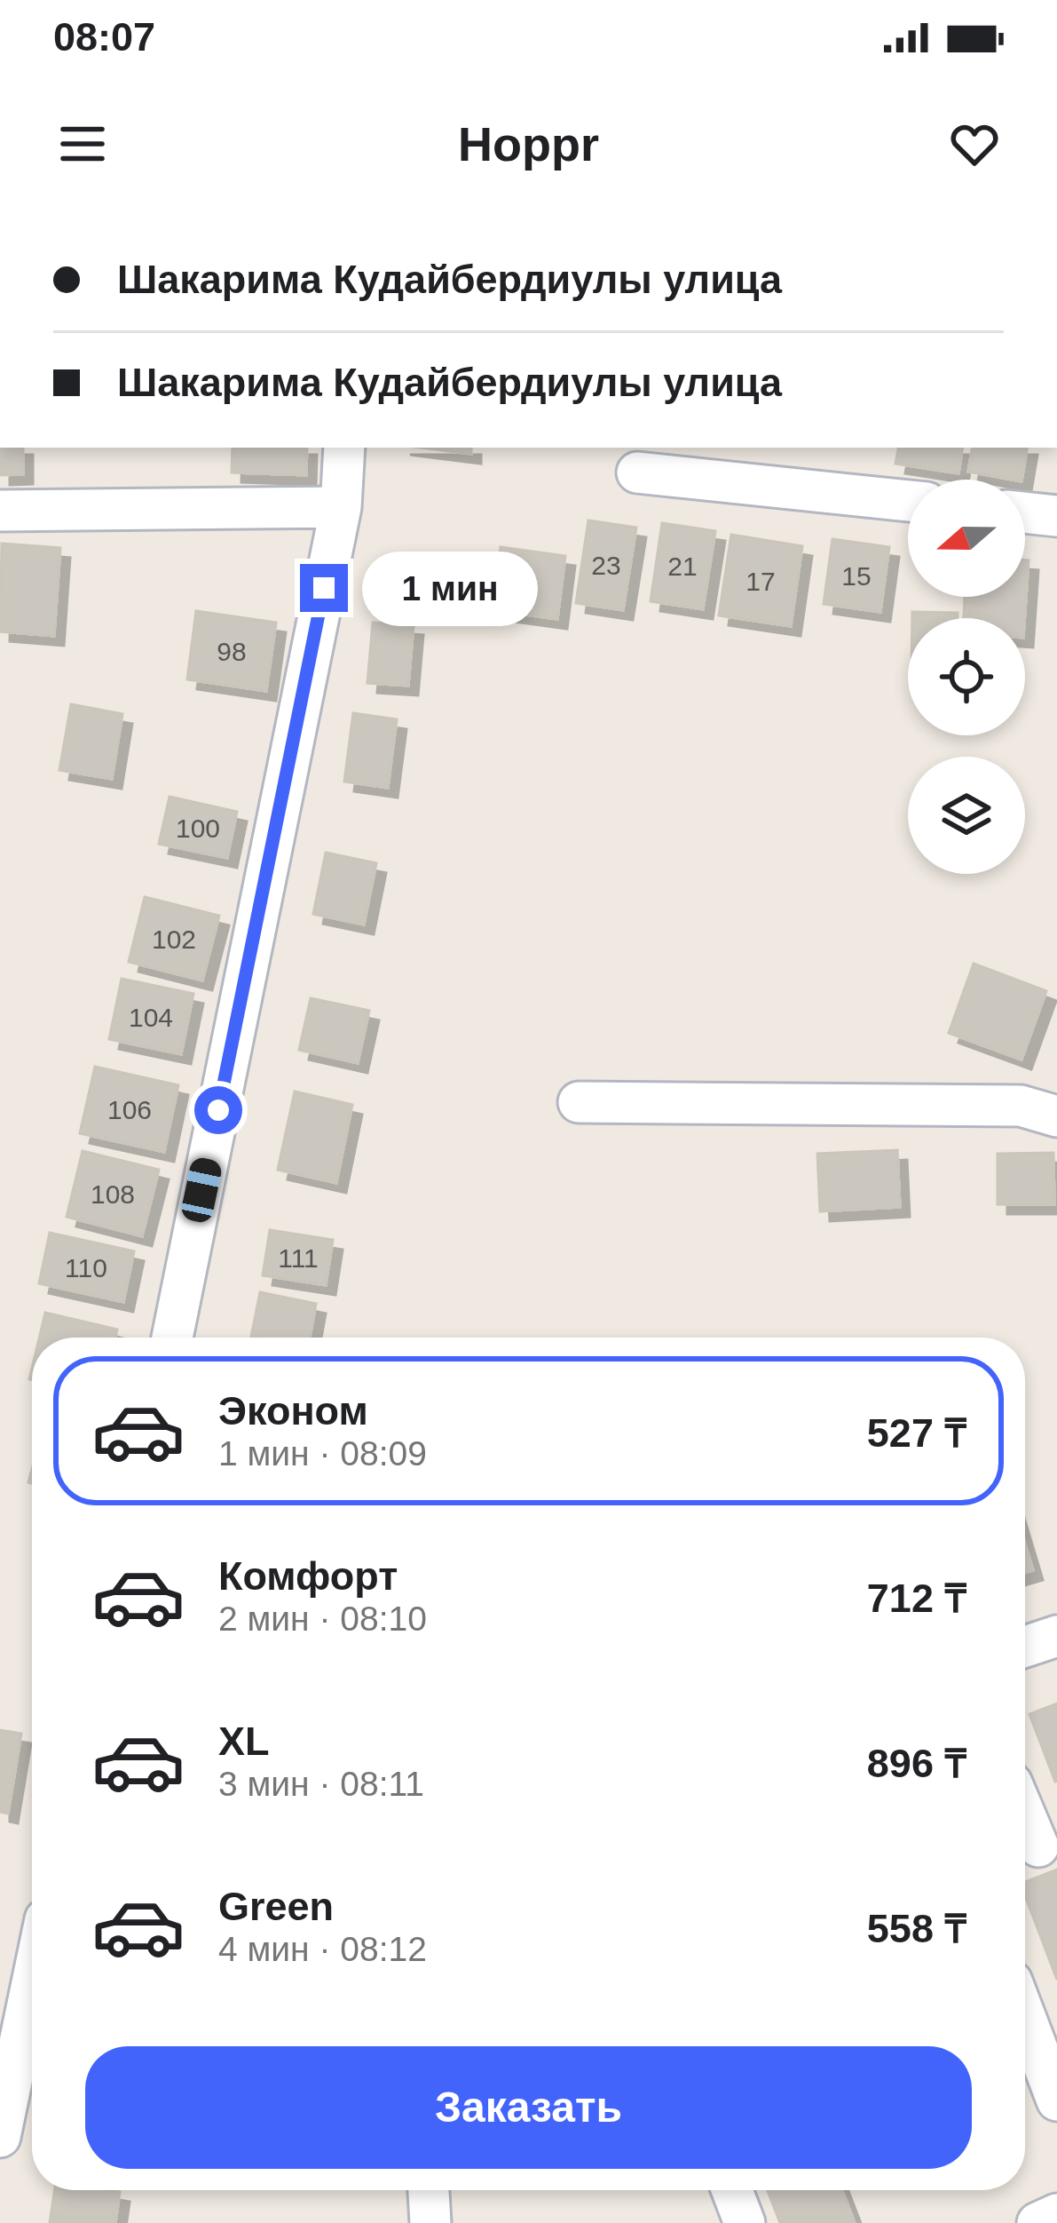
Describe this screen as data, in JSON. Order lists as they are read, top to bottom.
{
  "house_numbers": [
    "23",
    "21",
    "15",
    "17",
    "98",
    "100",
    "102",
    "104",
    "106",
    "108",
    "111",
    "110"
  ],
  "north": "left",
  "page": {
    "status": "08:07",
    "header": "Hoppr",
    "banner": ["Шакарима Кудайбердиулы улица", "Шакарима Кудайбердиулы улица"],
    "bubble": "1 мин",
    "list": [
      {
        "name": "Эконом",
        "note": "1 мин · 08:09",
        "value": "527 ₸"
      },
      {
        "name": "Комфорт",
        "note": "2 мин · 08:10",
        "value": "712 ₸"
      },
      {
        "name": "XL",
        "note": "3 мин · 08:11",
        "value": "896 ₸"
      },
      {
        "name": "Green",
        "note": "4 мин · 08:12",
        "value": "558 ₸"
      }
    ],
    "buttons": "Заказать"
  }
}
